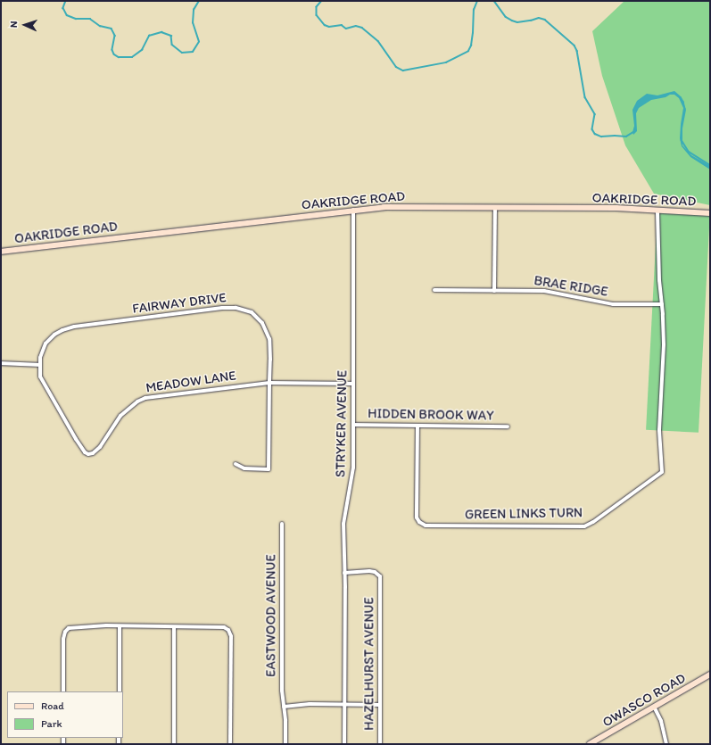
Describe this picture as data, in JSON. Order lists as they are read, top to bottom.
{
  "streets": {
    "street": [
      "OAKRIDGE ROAD",
      "BRAE RIDGE",
      "FAIRWAY DRIVE",
      "MEADOW LANE",
      "HIDDEN BROOK WAY",
      "STRYKER AVENUE",
      "GREEN LINKS TURN",
      "EASTWOOD AVENUE",
      "HAZELHURST AVENUE",
      "OWASCO ROAD"
    ]
  },
  "crossings": [
    ["OAKRIDGE ROAD", "STRYKER AVENUE"],
    ["OAKRIDGE ROAD", "GREEN LINKS TURN"],
    ["BRAE RIDGE", "GREEN LINKS TURN"],
    ["FAIRWAY DRIVE", "MEADOW LANE"],
    ["MEADOW LANE", "STRYKER AVENUE"],
    ["HIDDEN BROOK WAY", "STRYKER AVENUE"],
    ["HIDDEN BROOK WAY", "GREEN LINKS TURN"],
    ["STRYKER AVENUE", "HAZELHURST AVENUE"]
  ],
  "legend": ["Road", "Park"],
  "north": "left"
}
